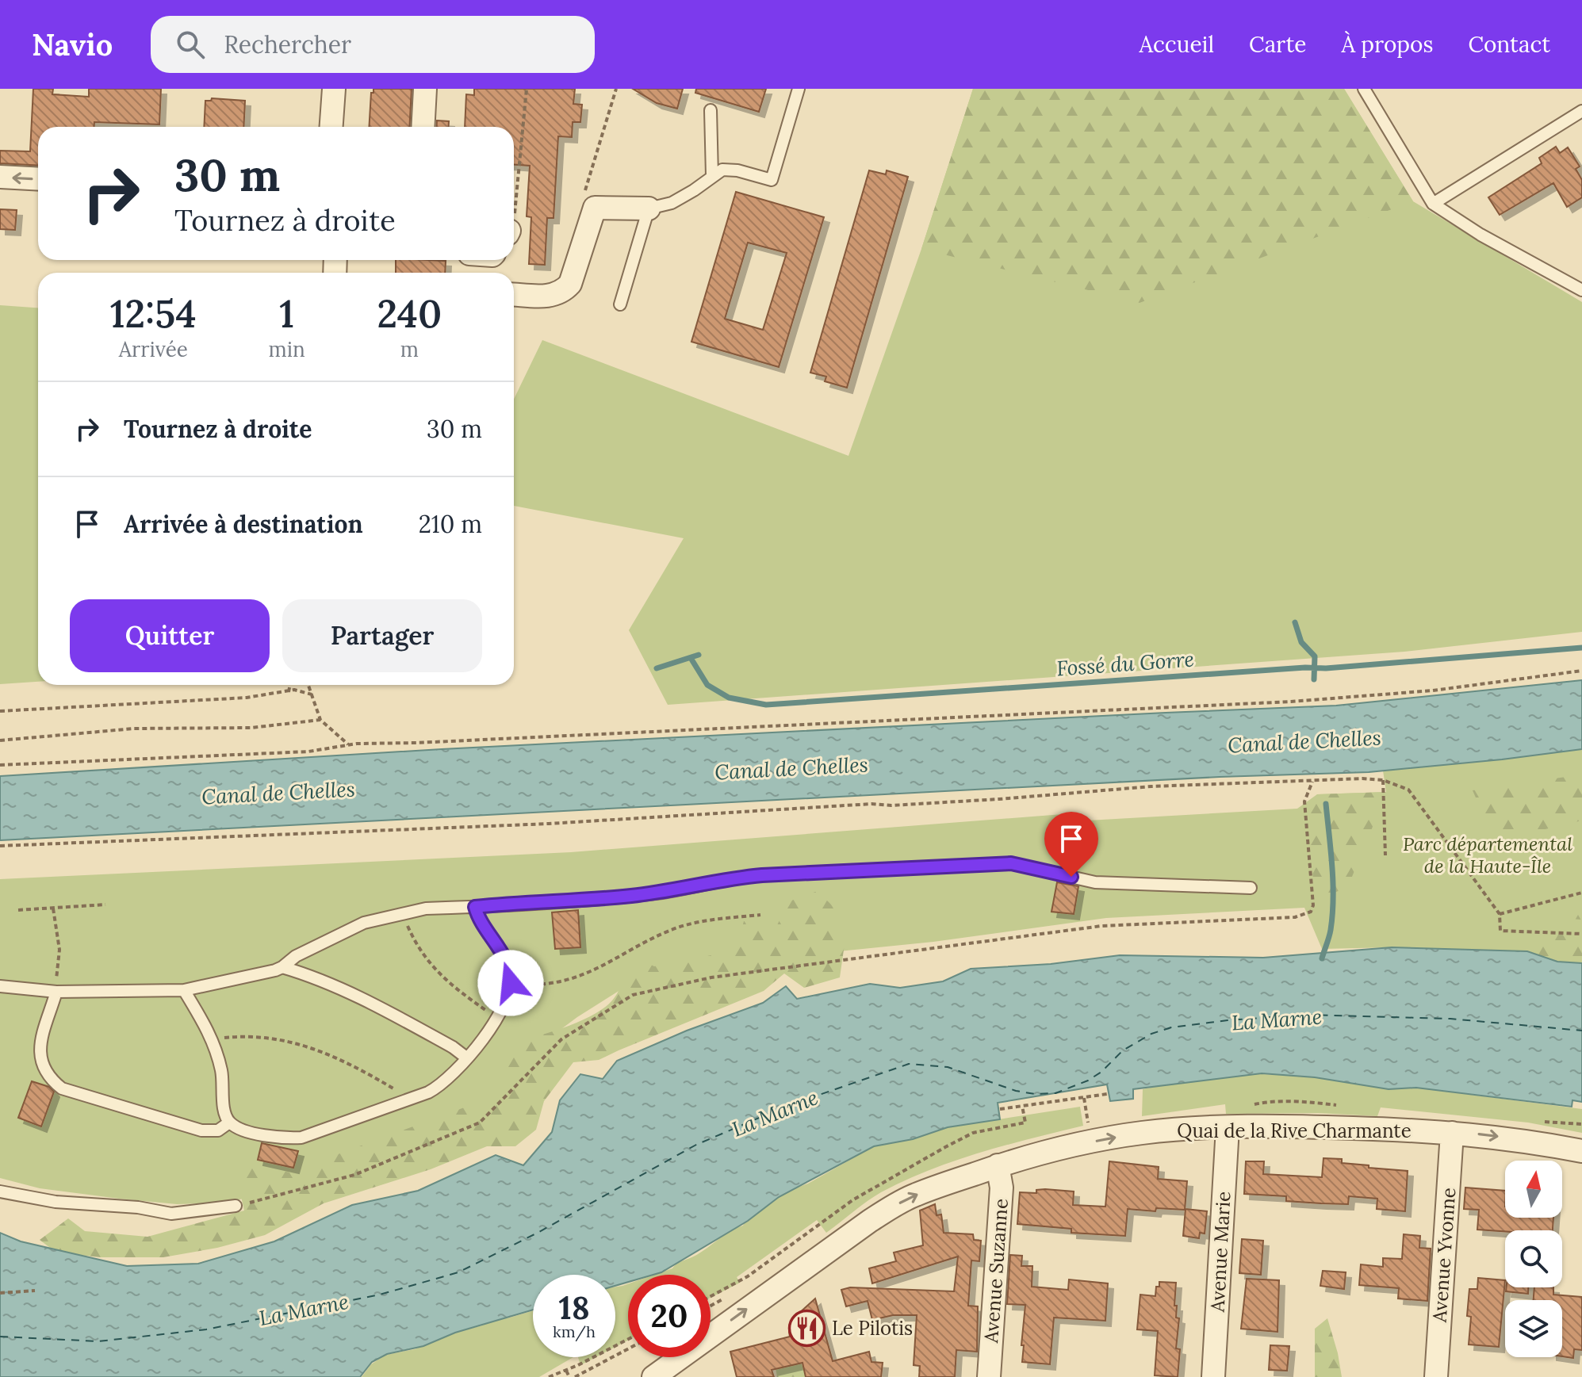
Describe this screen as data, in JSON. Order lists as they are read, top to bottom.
{
  "streets": {
    "street": [
      "Quai de la Rive Charmante",
      "Avenue Marie",
      "Avenue Yvonne",
      "Avenue Suzanne"
    ]
  },
  "crossings": [
    ["Quai de la Rive Charmante", "Avenue Marie"],
    ["Quai de la Rive Charmante", "Avenue Yvonne"],
    ["Quai de la Rive Charmante", "Avenue Suzanne"]
  ],
  "one_way": ["Quai de la Rive Charmante"],
  "water": ["Fossé du Gorre", "Canal de Chelles", "La Marne"],
  "parks": ["Parc départemental de la Haute-Île"],
  "places": {
    "restaurant": ["Le Pilotis"]
  },
  "north": "top",
  "page": {
    "header": "Navio",
    "search": "Rechercher",
    "nav": [
      "Accueil",
      "Carte",
      "À propos",
      "Contact"
    ],
    "turn": ["30 m", "Tournez à droite"],
    "eta": [
      "12:54",
      "Arrivée",
      "1",
      "min",
      "240",
      "m"
    ],
    "list": [
      {
        "name": "Tournez à droite",
        "value": "30 m"
      },
      {
        "name": "Arrivée à destination",
        "value": "210 m"
      }
    ],
    "buttons": ["Quitter", "Partager"],
    "speed": "18 km/h",
    "limit": "20"
  }
}
